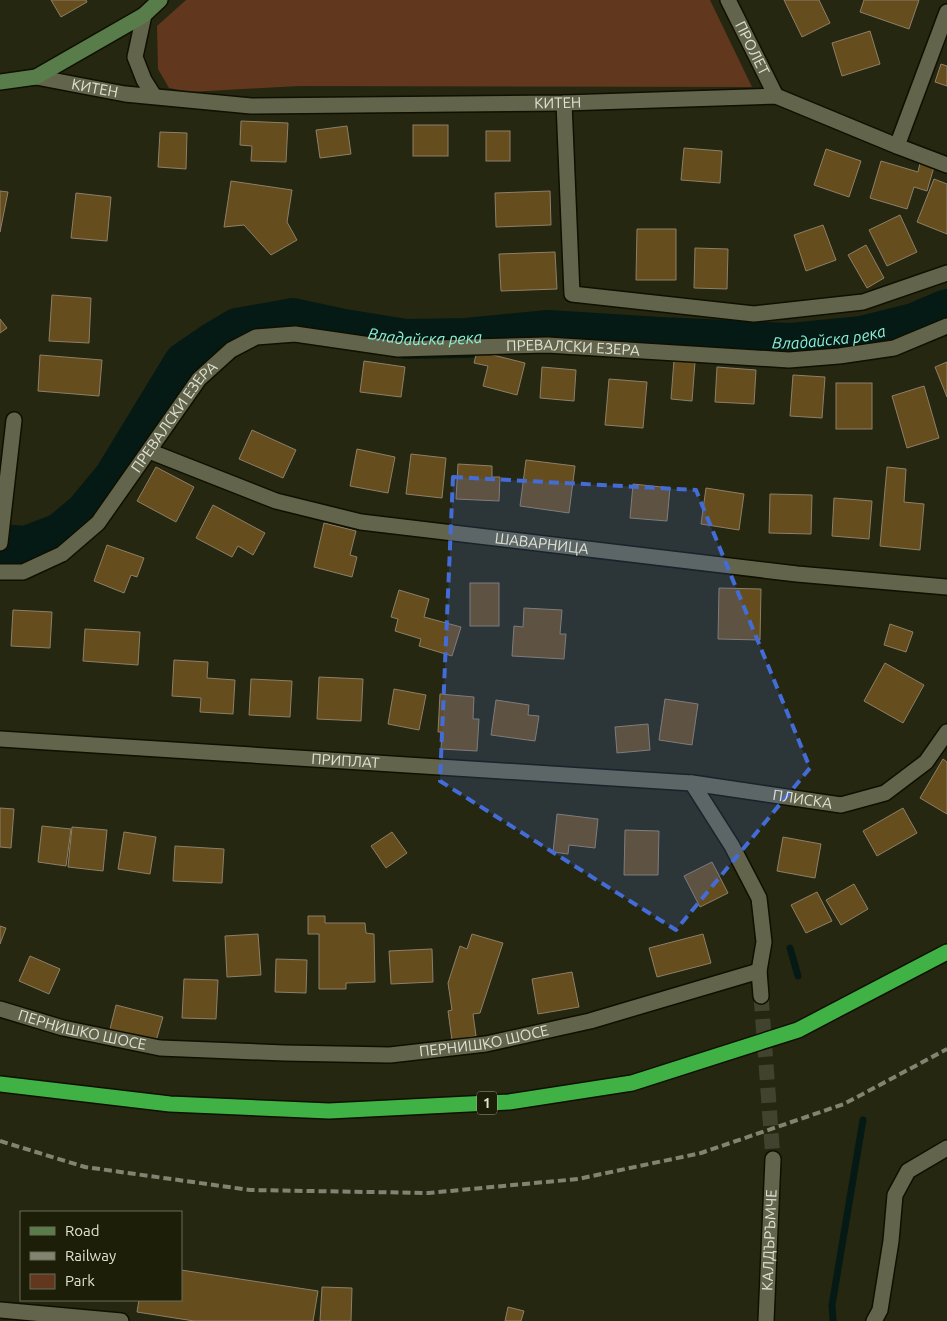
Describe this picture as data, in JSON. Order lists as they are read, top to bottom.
{
  "streets": {
    "highway": ["1"],
    "street": [
      "ПРОЛЕТ",
      "КИТЕН",
      "ПРЕВАЛСКИ ЕЗЕРА",
      "ШАВАРНИЦА",
      "ПРИПЛАТ",
      "ПЛИСКА",
      "ПЕРНИШКО ШОСЕ",
      "КАЛДЪРЪМЧЕ"
    ]
  },
  "crossings": [
    ["ПРОЛЕТ", "КИТЕН"],
    ["ПРЕВАЛСКИ ЕЗЕРА", "ШАВАРНИЦА"],
    ["ПРИПЛАТ", "ПЛИСКА"]
  ],
  "water": ["Владайска река"],
  "legend": ["Road", "Railway", "Park"]
}
